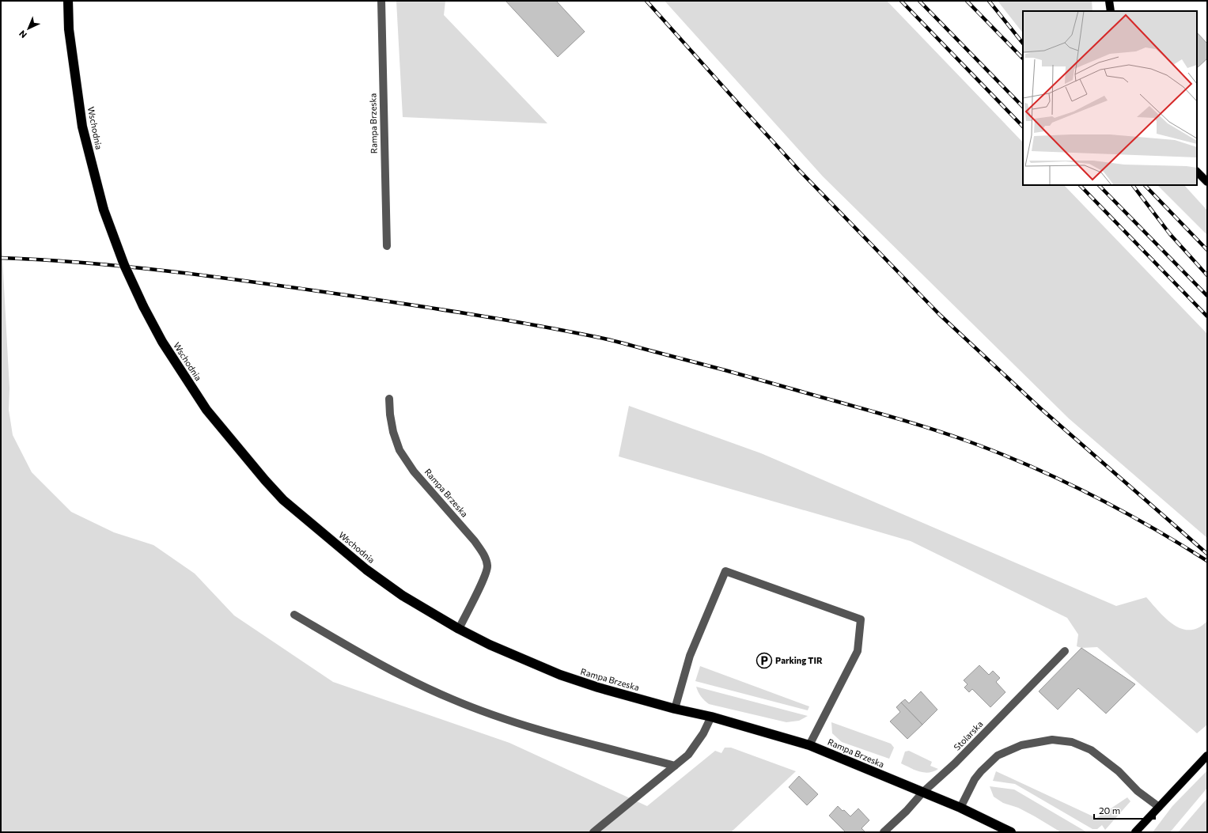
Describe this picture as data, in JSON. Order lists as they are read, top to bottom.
{
  "streets": {
    "highway": ["Rampa Brzeska", "Wschodnia"],
    "lane": ["Stolarska"]
  },
  "crossings": [
    ["Rampa Brzeska", "Wschodnia"],
    ["Rampa Brzeska", "Stolarska"]
  ],
  "places": {
    "parking": ["Parking TIR"]
  },
  "scale_bar": "20 m",
  "north": "bottom left"
}
